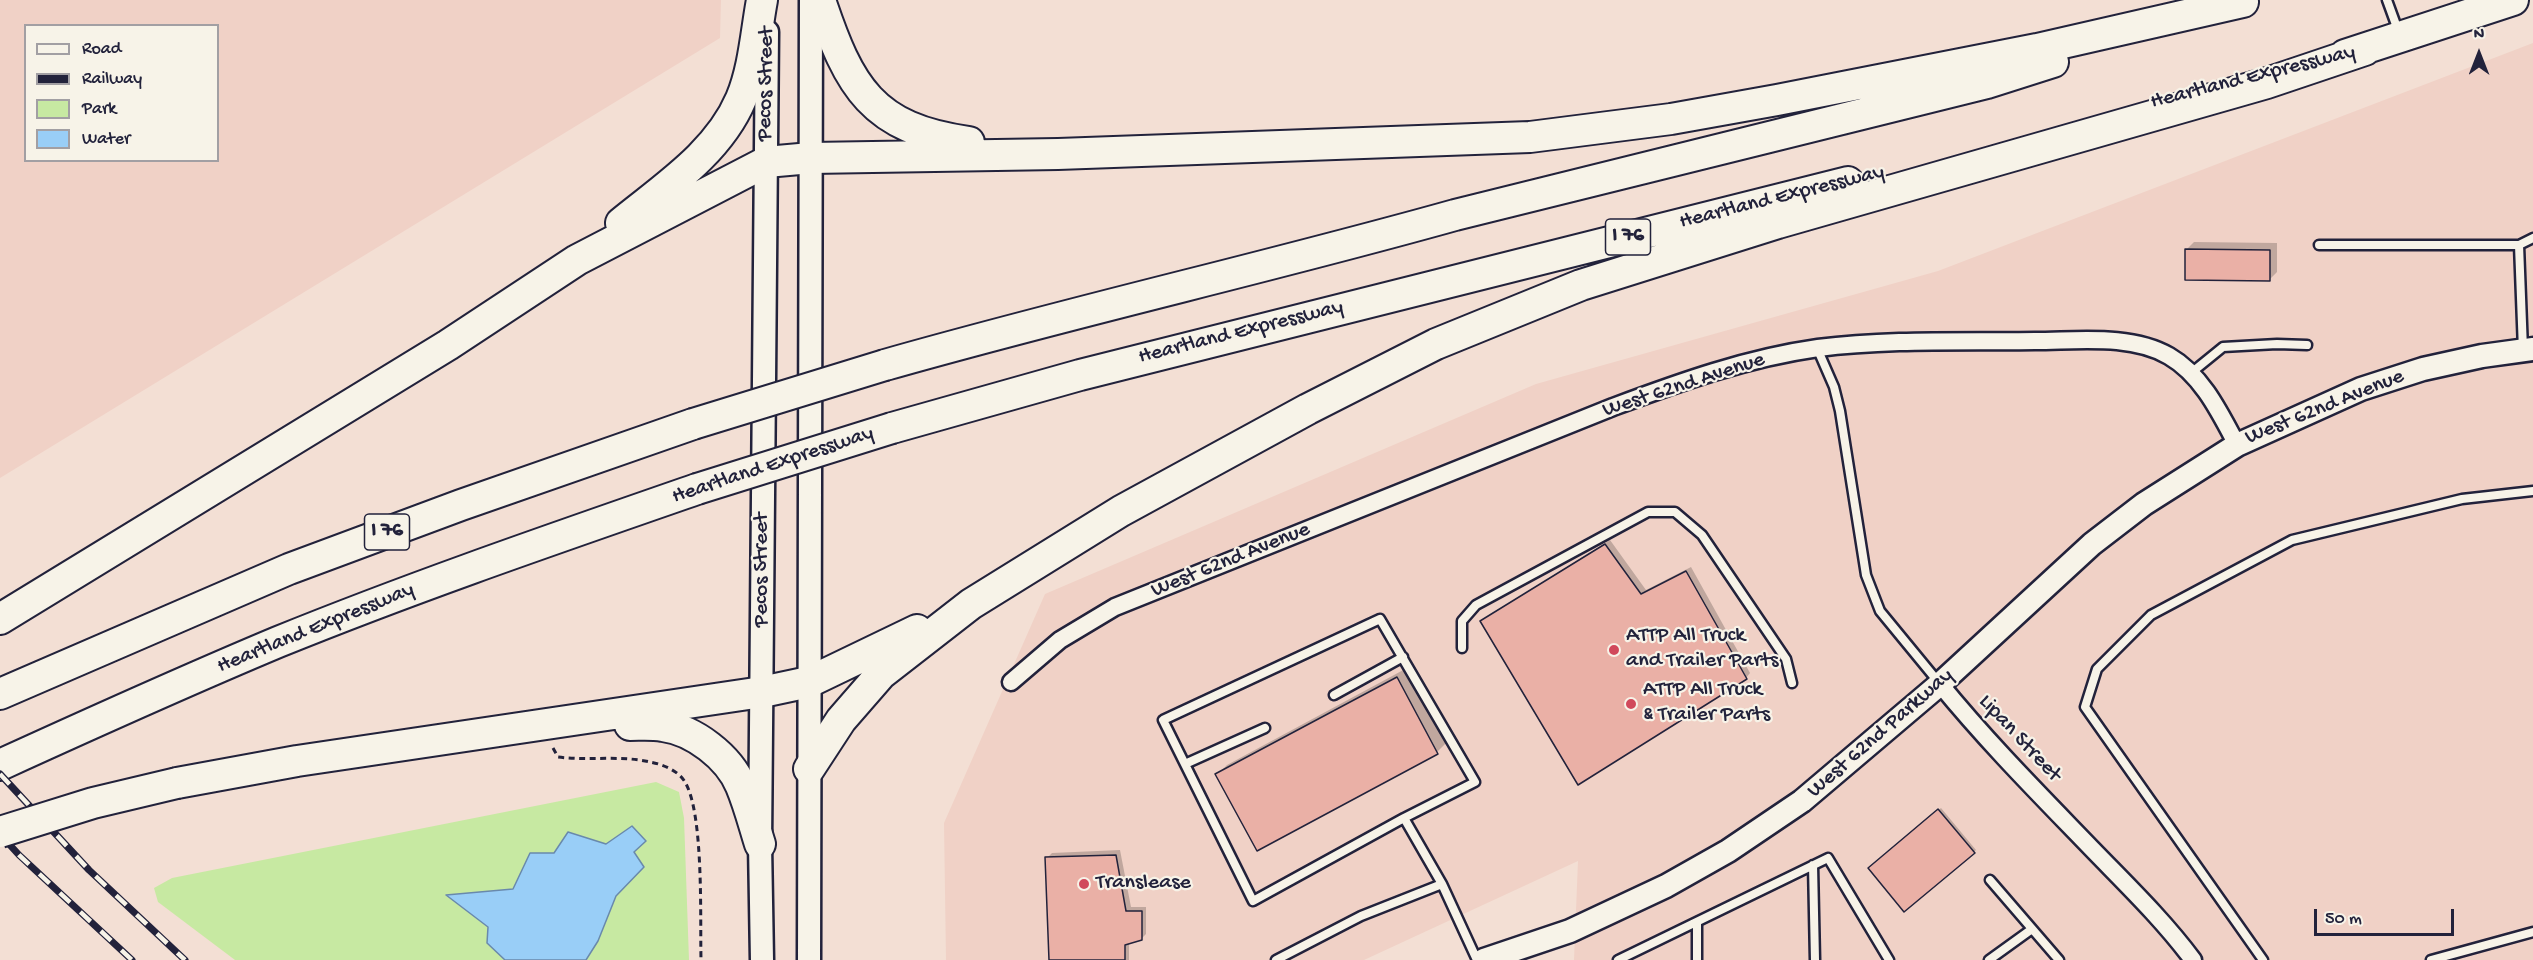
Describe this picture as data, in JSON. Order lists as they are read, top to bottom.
{
  "streets": {
    "highway": ["Heartland Expressway", "I 76"],
    "main road": ["Pecos Street", "West 62nd Avenue", "West 62nd Parkway"],
    "street": ["Lipan Street"]
  },
  "crossings": [
    ["West 62nd Avenue", "West 62nd Parkway"],
    ["West 62nd Avenue", "Lipan Street"],
    ["West 62nd Parkway", "Lipan Street"]
  ],
  "places": ["ATTP All Truck and Trailer Parts", "ATTP All Truck & Trailer Parts", "Translease"],
  "legend": [
    "Road",
    "Railway",
    "Park",
    "Water"
  ],
  "scale_bar": "50 m",
  "north": "top"
}
